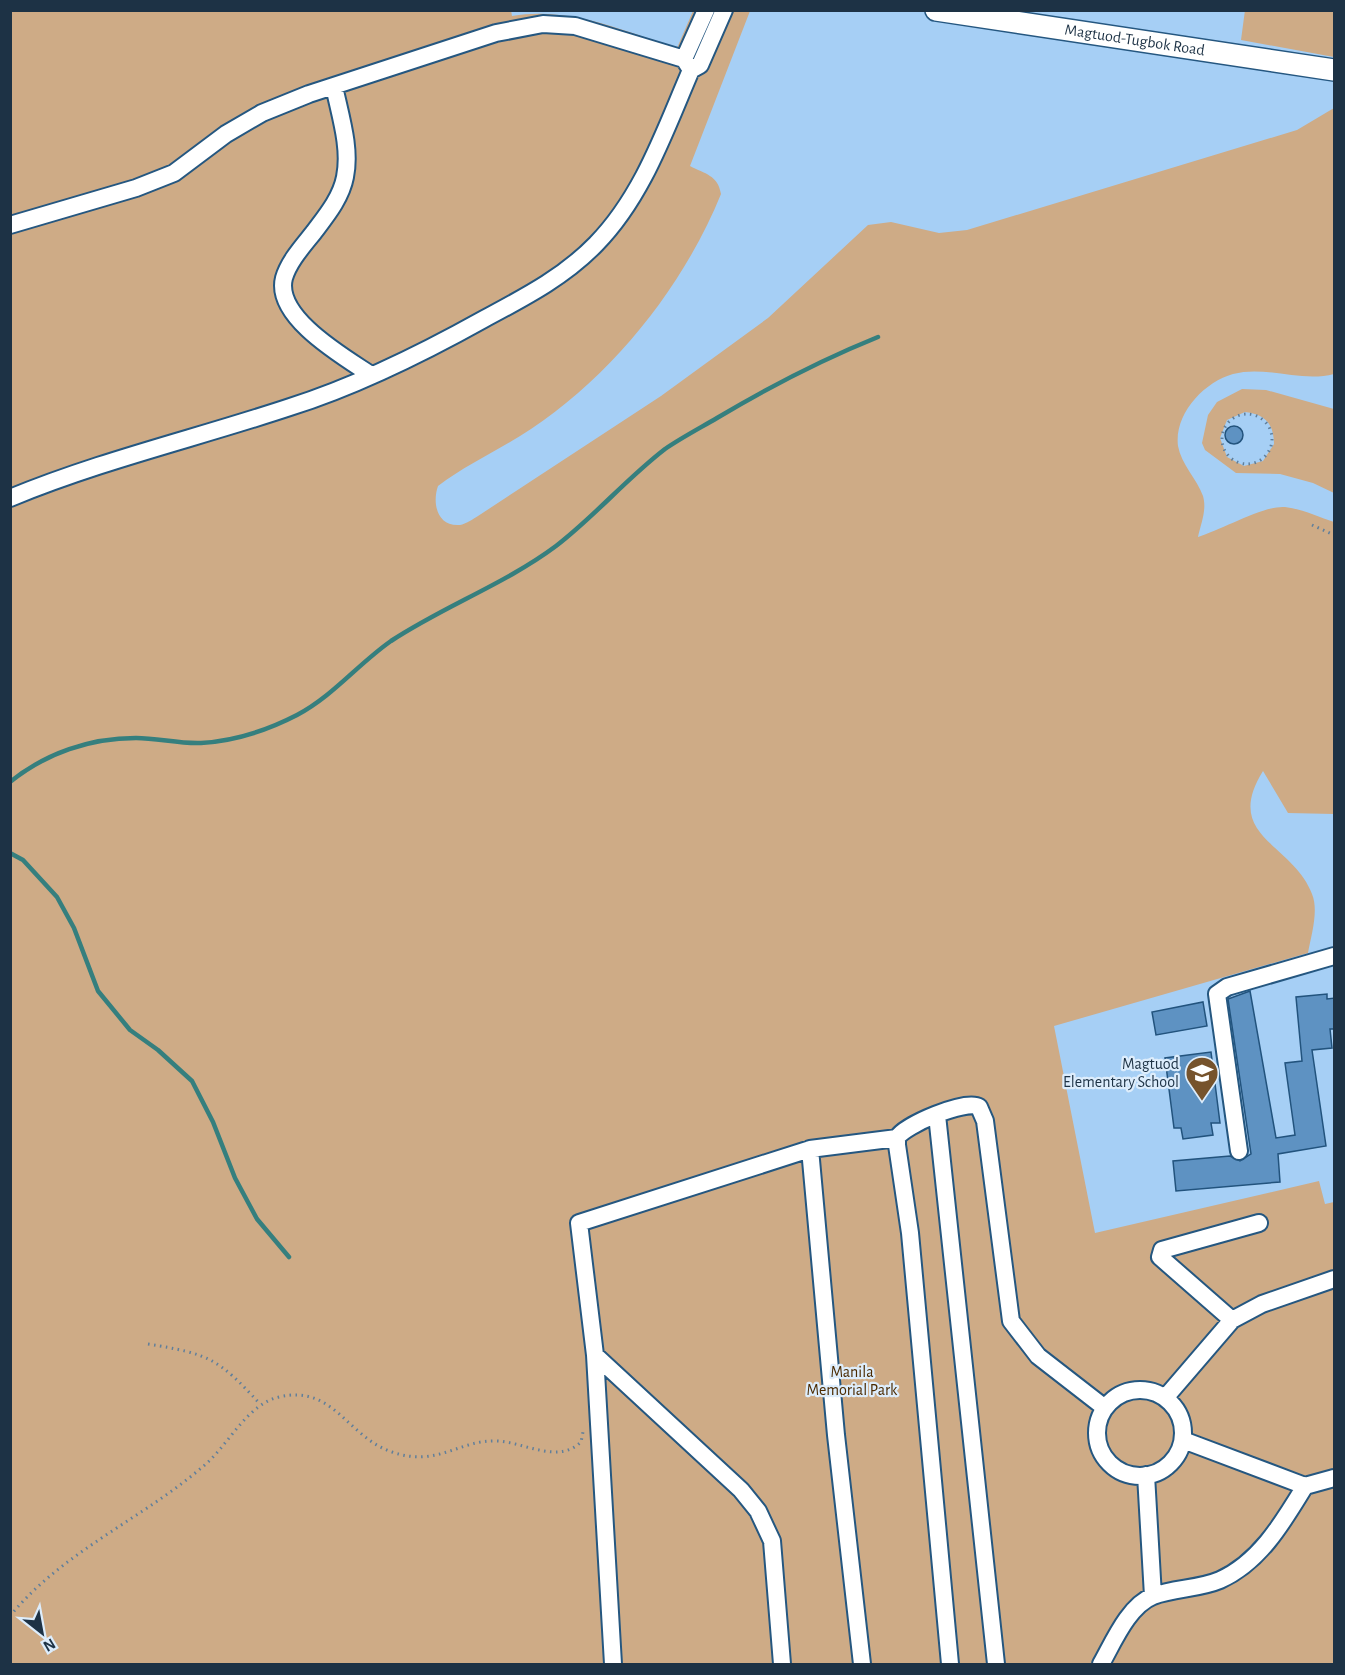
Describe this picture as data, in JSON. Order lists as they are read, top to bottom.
{
  "streets": {
    "main road": ["Magtuod-Tugbok Road"]
  },
  "parks": ["Manila Memorial Park"],
  "places": {
    "school or university": ["Magtuod Elementary School"]
  },
  "north": "bottom right"
}
